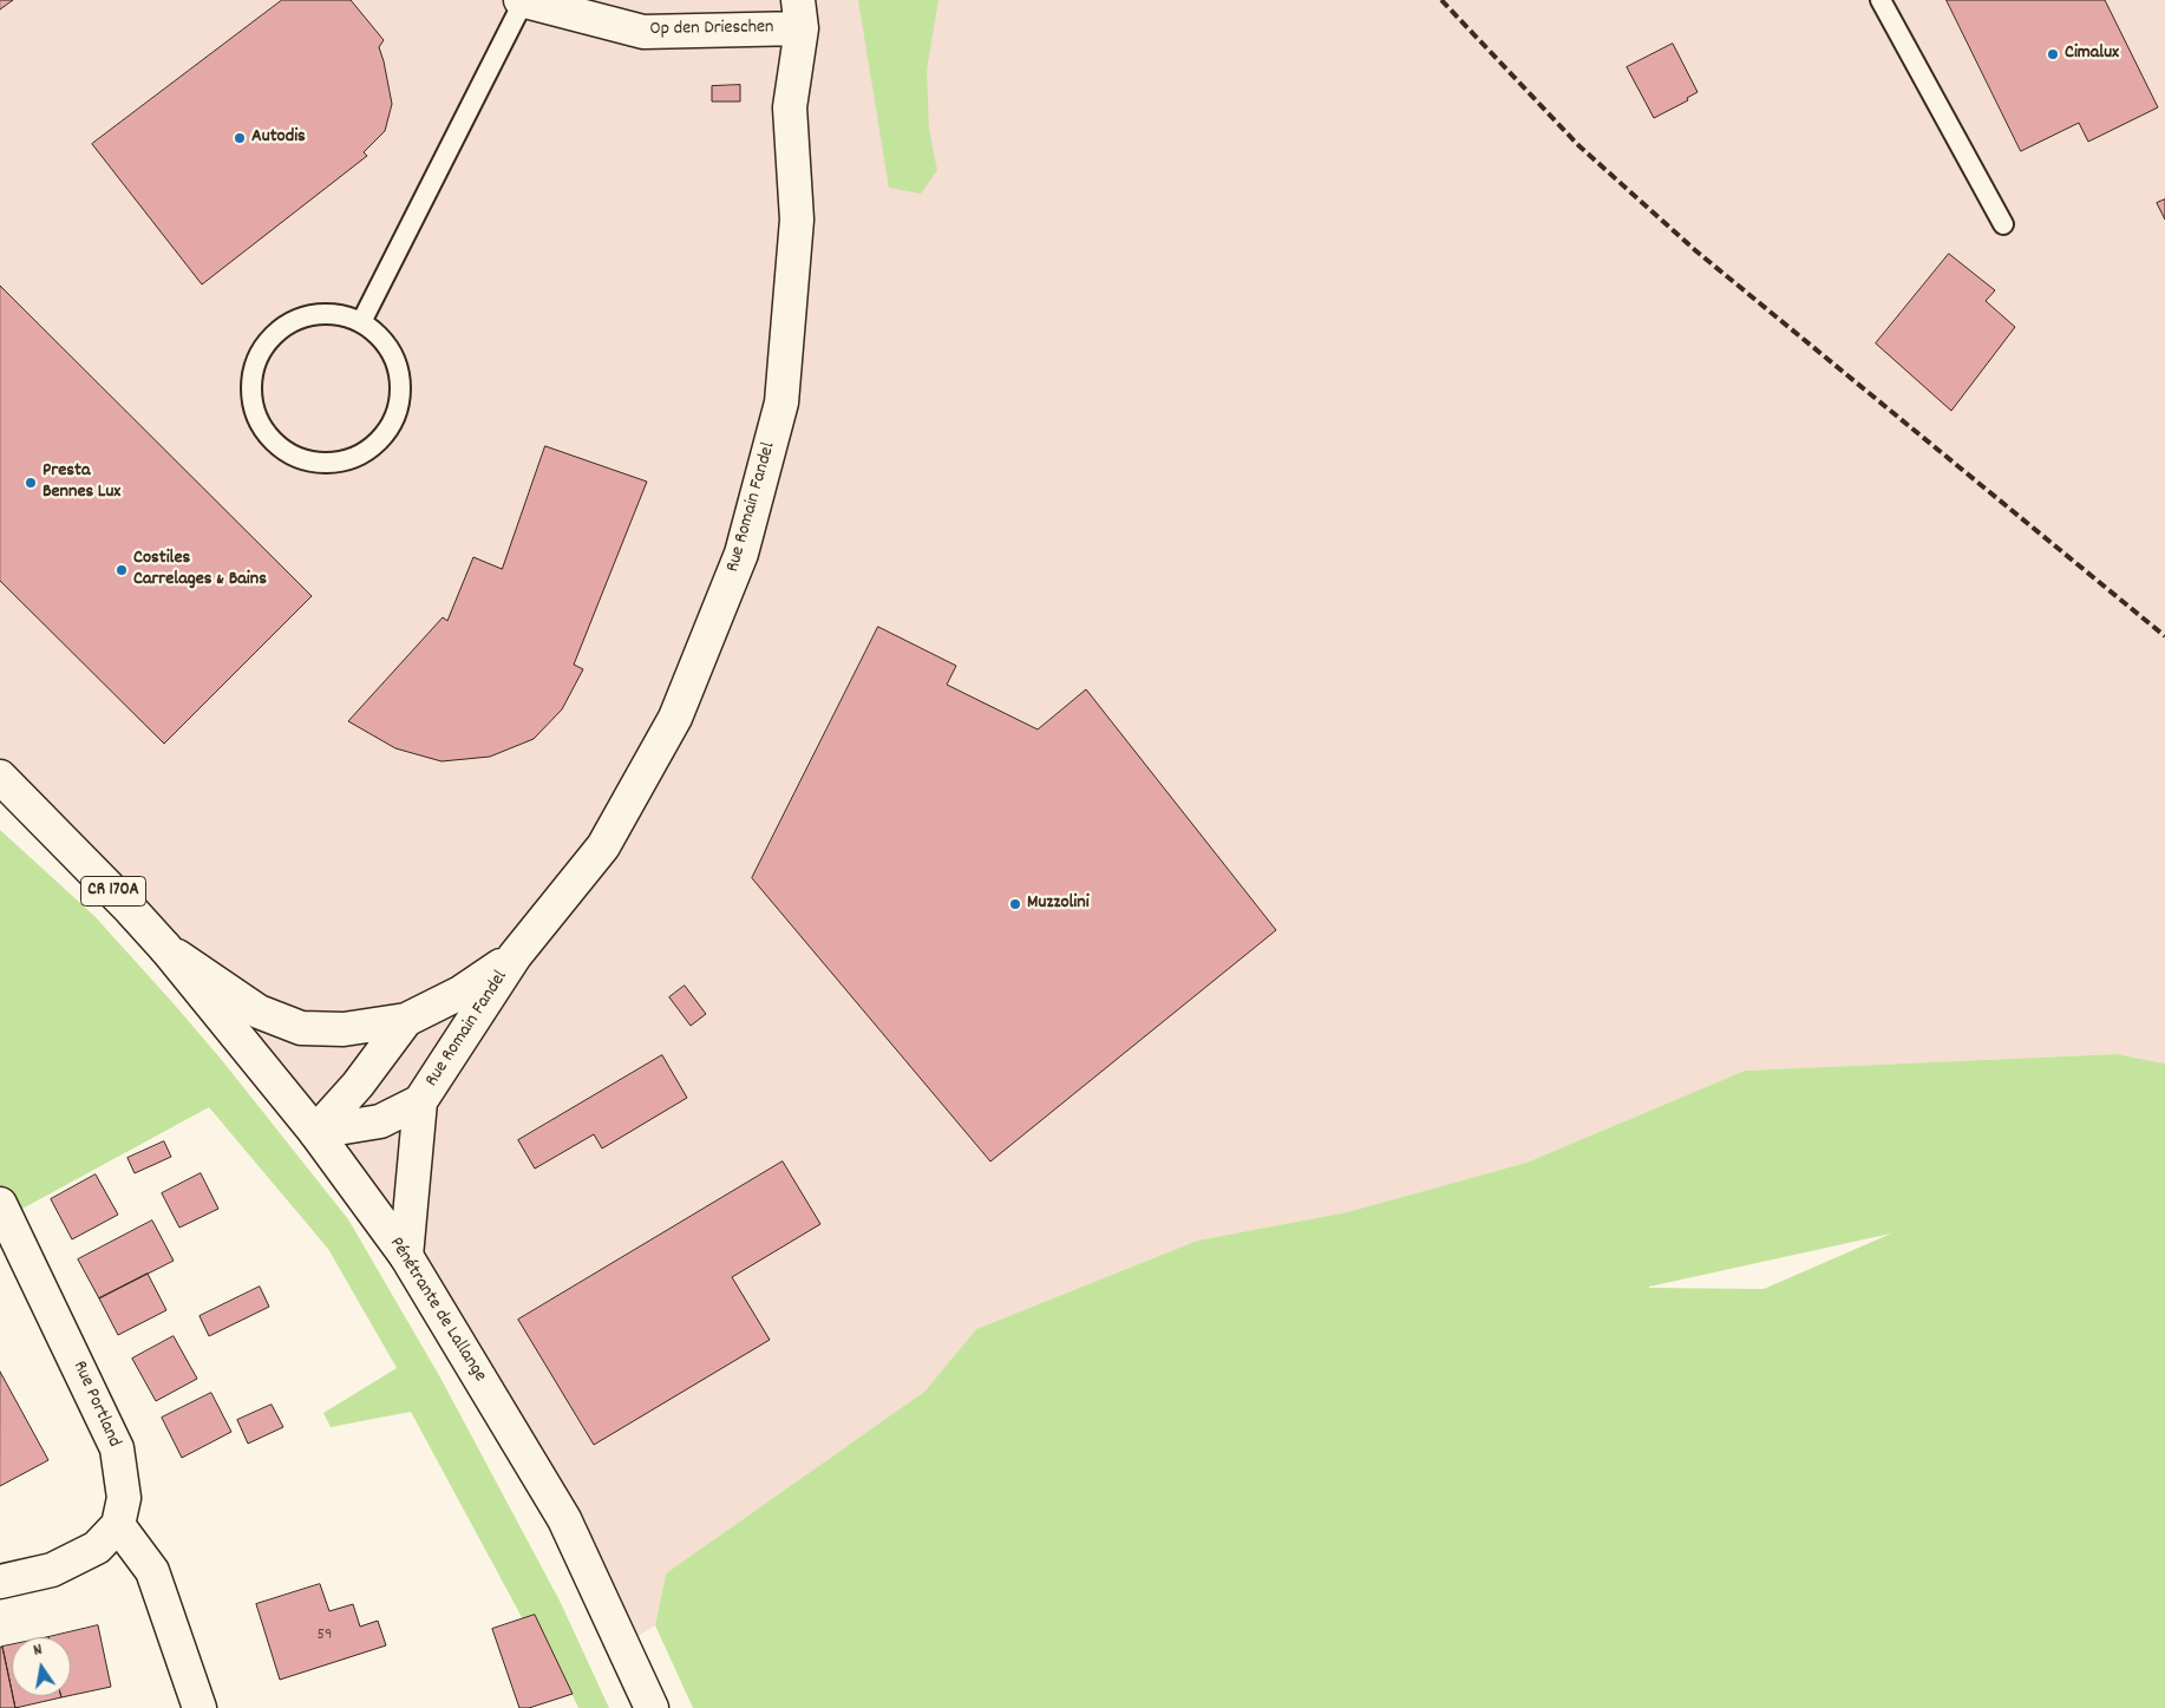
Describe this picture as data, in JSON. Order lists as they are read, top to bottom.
{
  "streets": {
    "main road": [
      "Op den Drieschen",
      "Rue Romain Fandel",
      "CR 170A",
      "Pénétrante de Lallange",
      "Rue Portland"
    ]
  },
  "crossings": [
    ["Op den Drieschen", "Rue Romain Fandel"],
    ["Rue Romain Fandel", "CR 170A"],
    ["Rue Romain Fandel", "Pénétrante de Lallange"],
    ["CR 170A", "Pénétrante de Lallange"]
  ],
  "places": [
    "Cimalux",
    "Autodis",
    "Presta Bennes Lux",
    "Costiles Carrelages & Bains",
    "Muzzolini"
  ],
  "house_numbers": ["59"],
  "north": "top"
}
